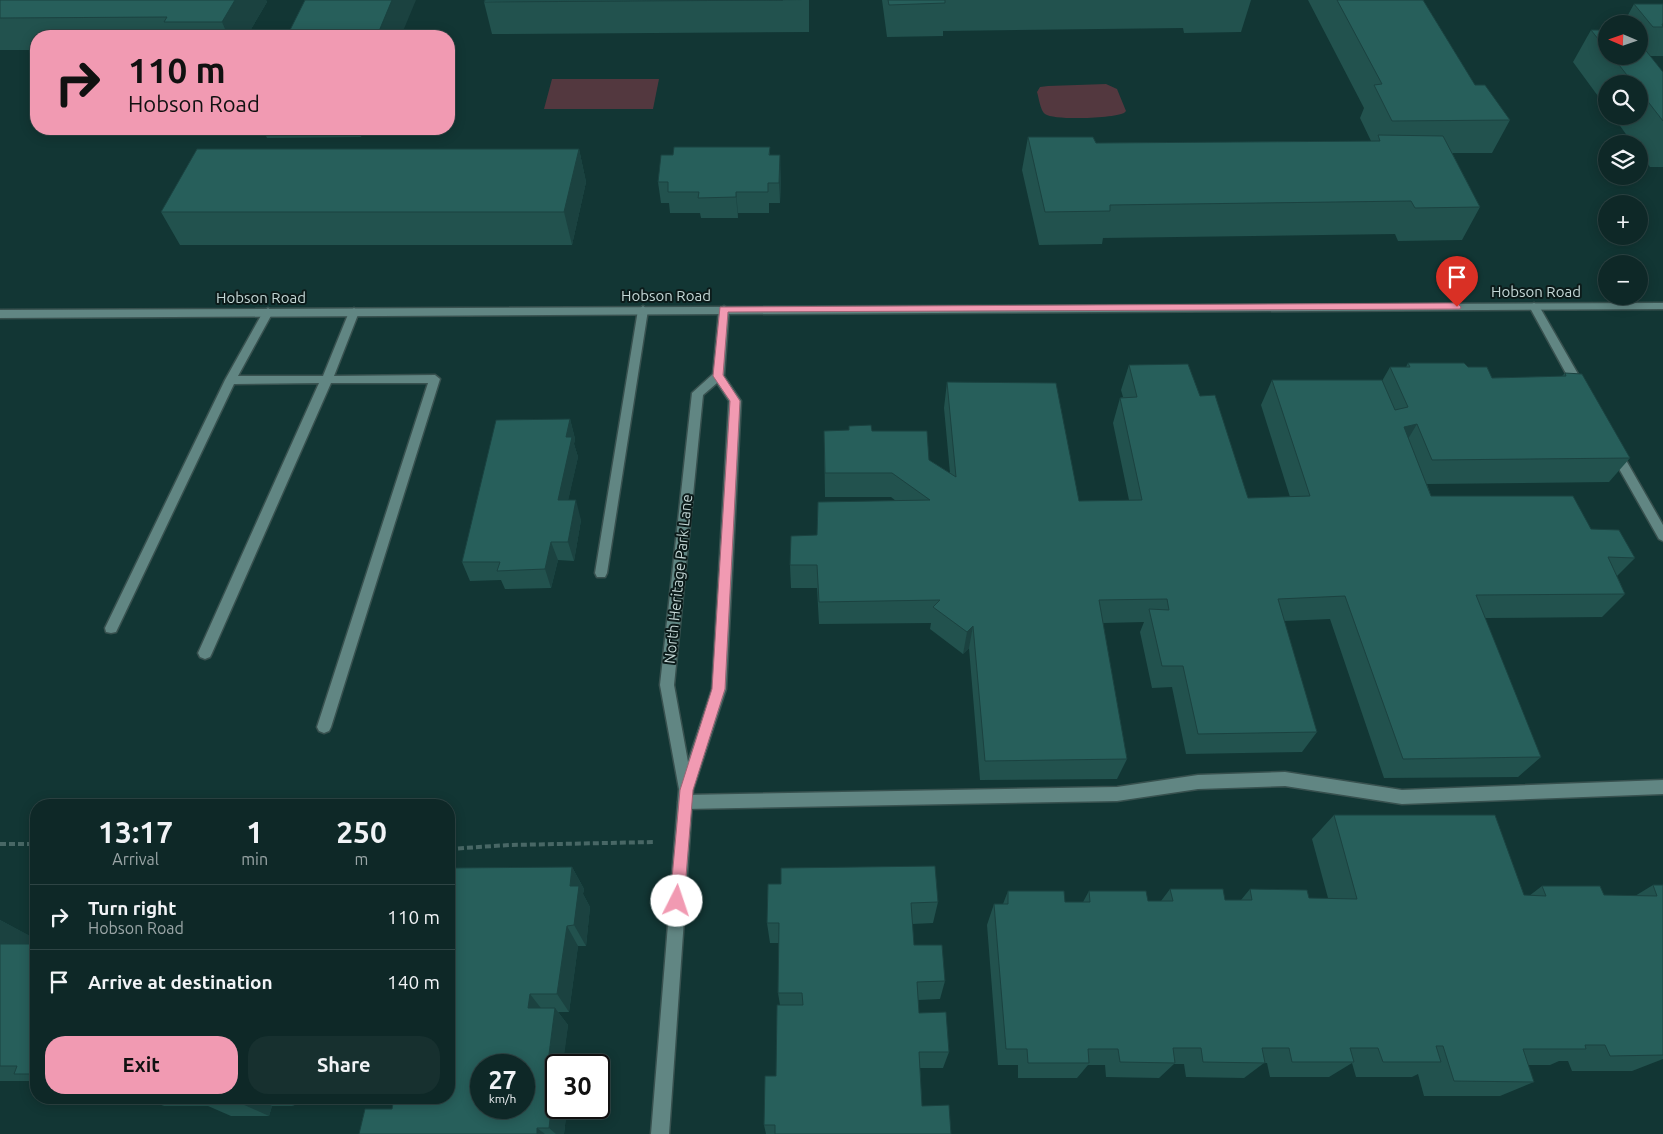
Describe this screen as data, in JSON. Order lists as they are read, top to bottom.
{
  "streets": {
    "street": ["Hobson Road", "North Heritage Park Lane"]
  },
  "north": "left",
  "page": {
    "map_buttons": ["+", "−"],
    "turn": ["110 m", "Hobson Road"],
    "eta": [
      "13:17",
      "Arrival",
      "1",
      "min",
      "250",
      "m"
    ],
    "list": [
      {
        "name": "Turn right",
        "note": "Hobson Road",
        "value": "110 m"
      },
      {
        "name": "Arrive at destination",
        "value": "140 m"
      }
    ],
    "buttons": ["Exit", "Share"],
    "speed": "27 km/h",
    "limit": "30"
  }
}
